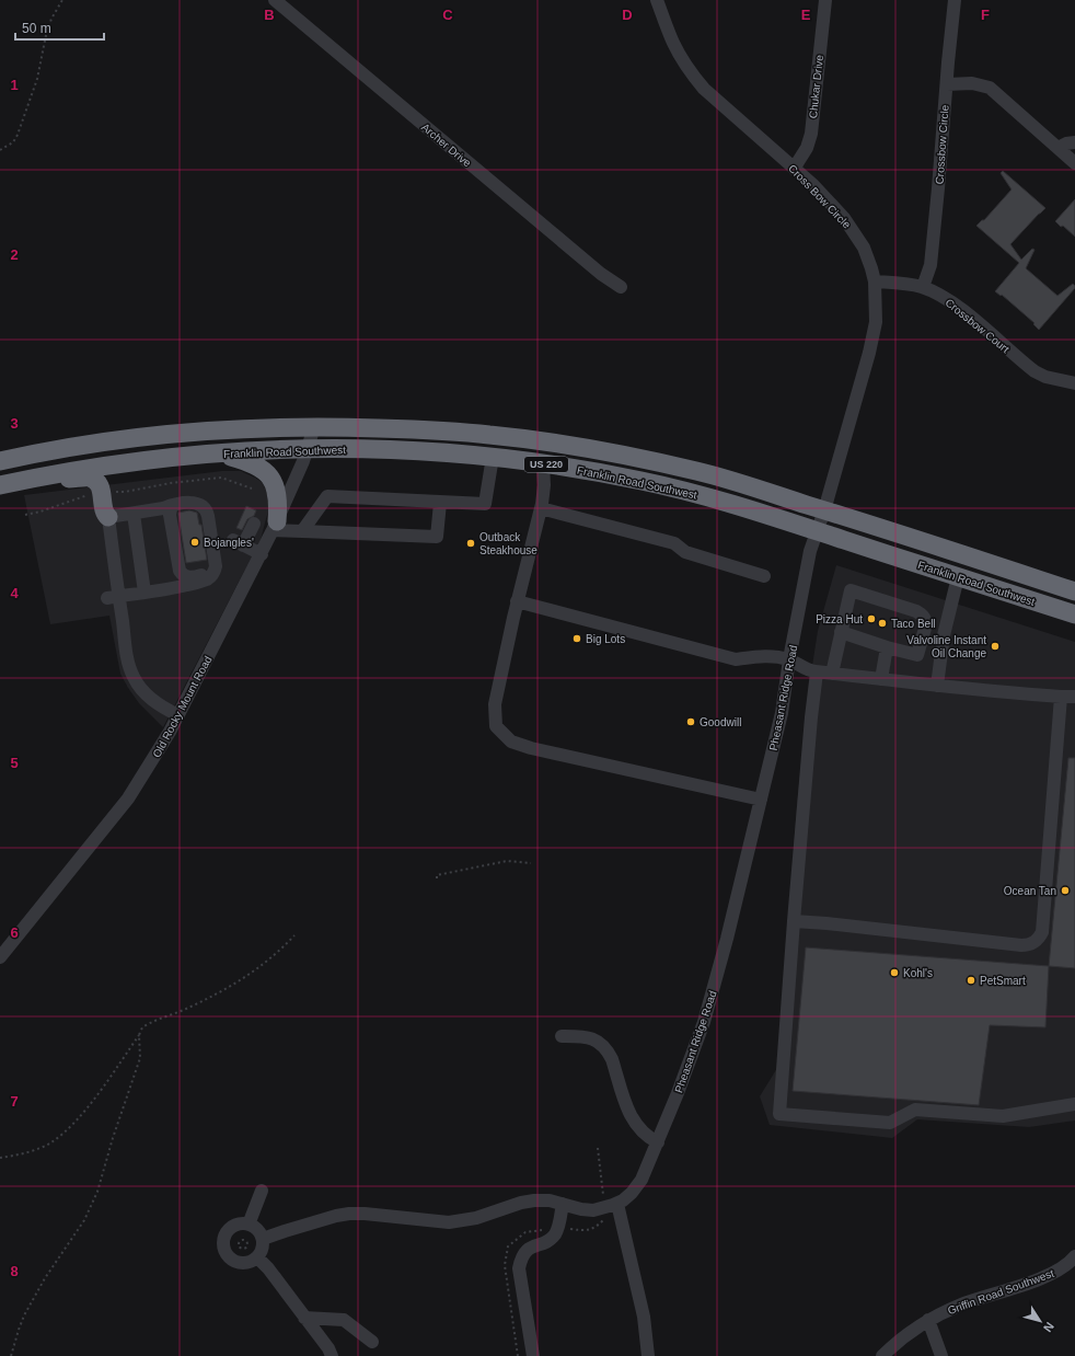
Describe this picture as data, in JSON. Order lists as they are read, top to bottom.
{
  "streets": {
    "highway": ["Franklin Road Southwest", "US 220"],
    "street": [
      "Chukar Drive",
      "Archer Drive",
      "Crossbow Circle",
      "Cross Bow Circle",
      "Crossbow Court",
      "Pheasant Ridge Road",
      "Old Rocky Mount Road",
      "Griffin Road Southwest"
    ]
  },
  "crossings": [
    ["Chukar Drive", "Cross Bow Circle"],
    ["Crossbow Circle", "Crossbow Court"],
    ["Cross Bow Circle", "Crossbow Court"],
    ["Cross Bow Circle", "Franklin Road Southwest"],
    ["Cross Bow Circle", "Pheasant Ridge Road"],
    ["Franklin Road Southwest", "Pheasant Ridge Road"],
    ["Franklin Road Southwest", "Old Rocky Mount Road"]
  ],
  "places": [
    "Bojangles'",
    "Outback Steakhouse",
    "Pizza Hut",
    "Taco Bell",
    "Big Lots",
    "Valvoline Instant Oil Change",
    "Goodwill",
    "Ocean Tan",
    "Kohl's",
    "PetSmart"
  ],
  "scale_bar": "50 m",
  "north": "bottom right",
  "grid": {
    "columns": [
      "B",
      "C",
      "D",
      "E",
      "F"
    ],
    "rows": [
      "1",
      "2",
      "3",
      "4",
      "5",
      "6",
      "7",
      "8"
    ]
  }
}
